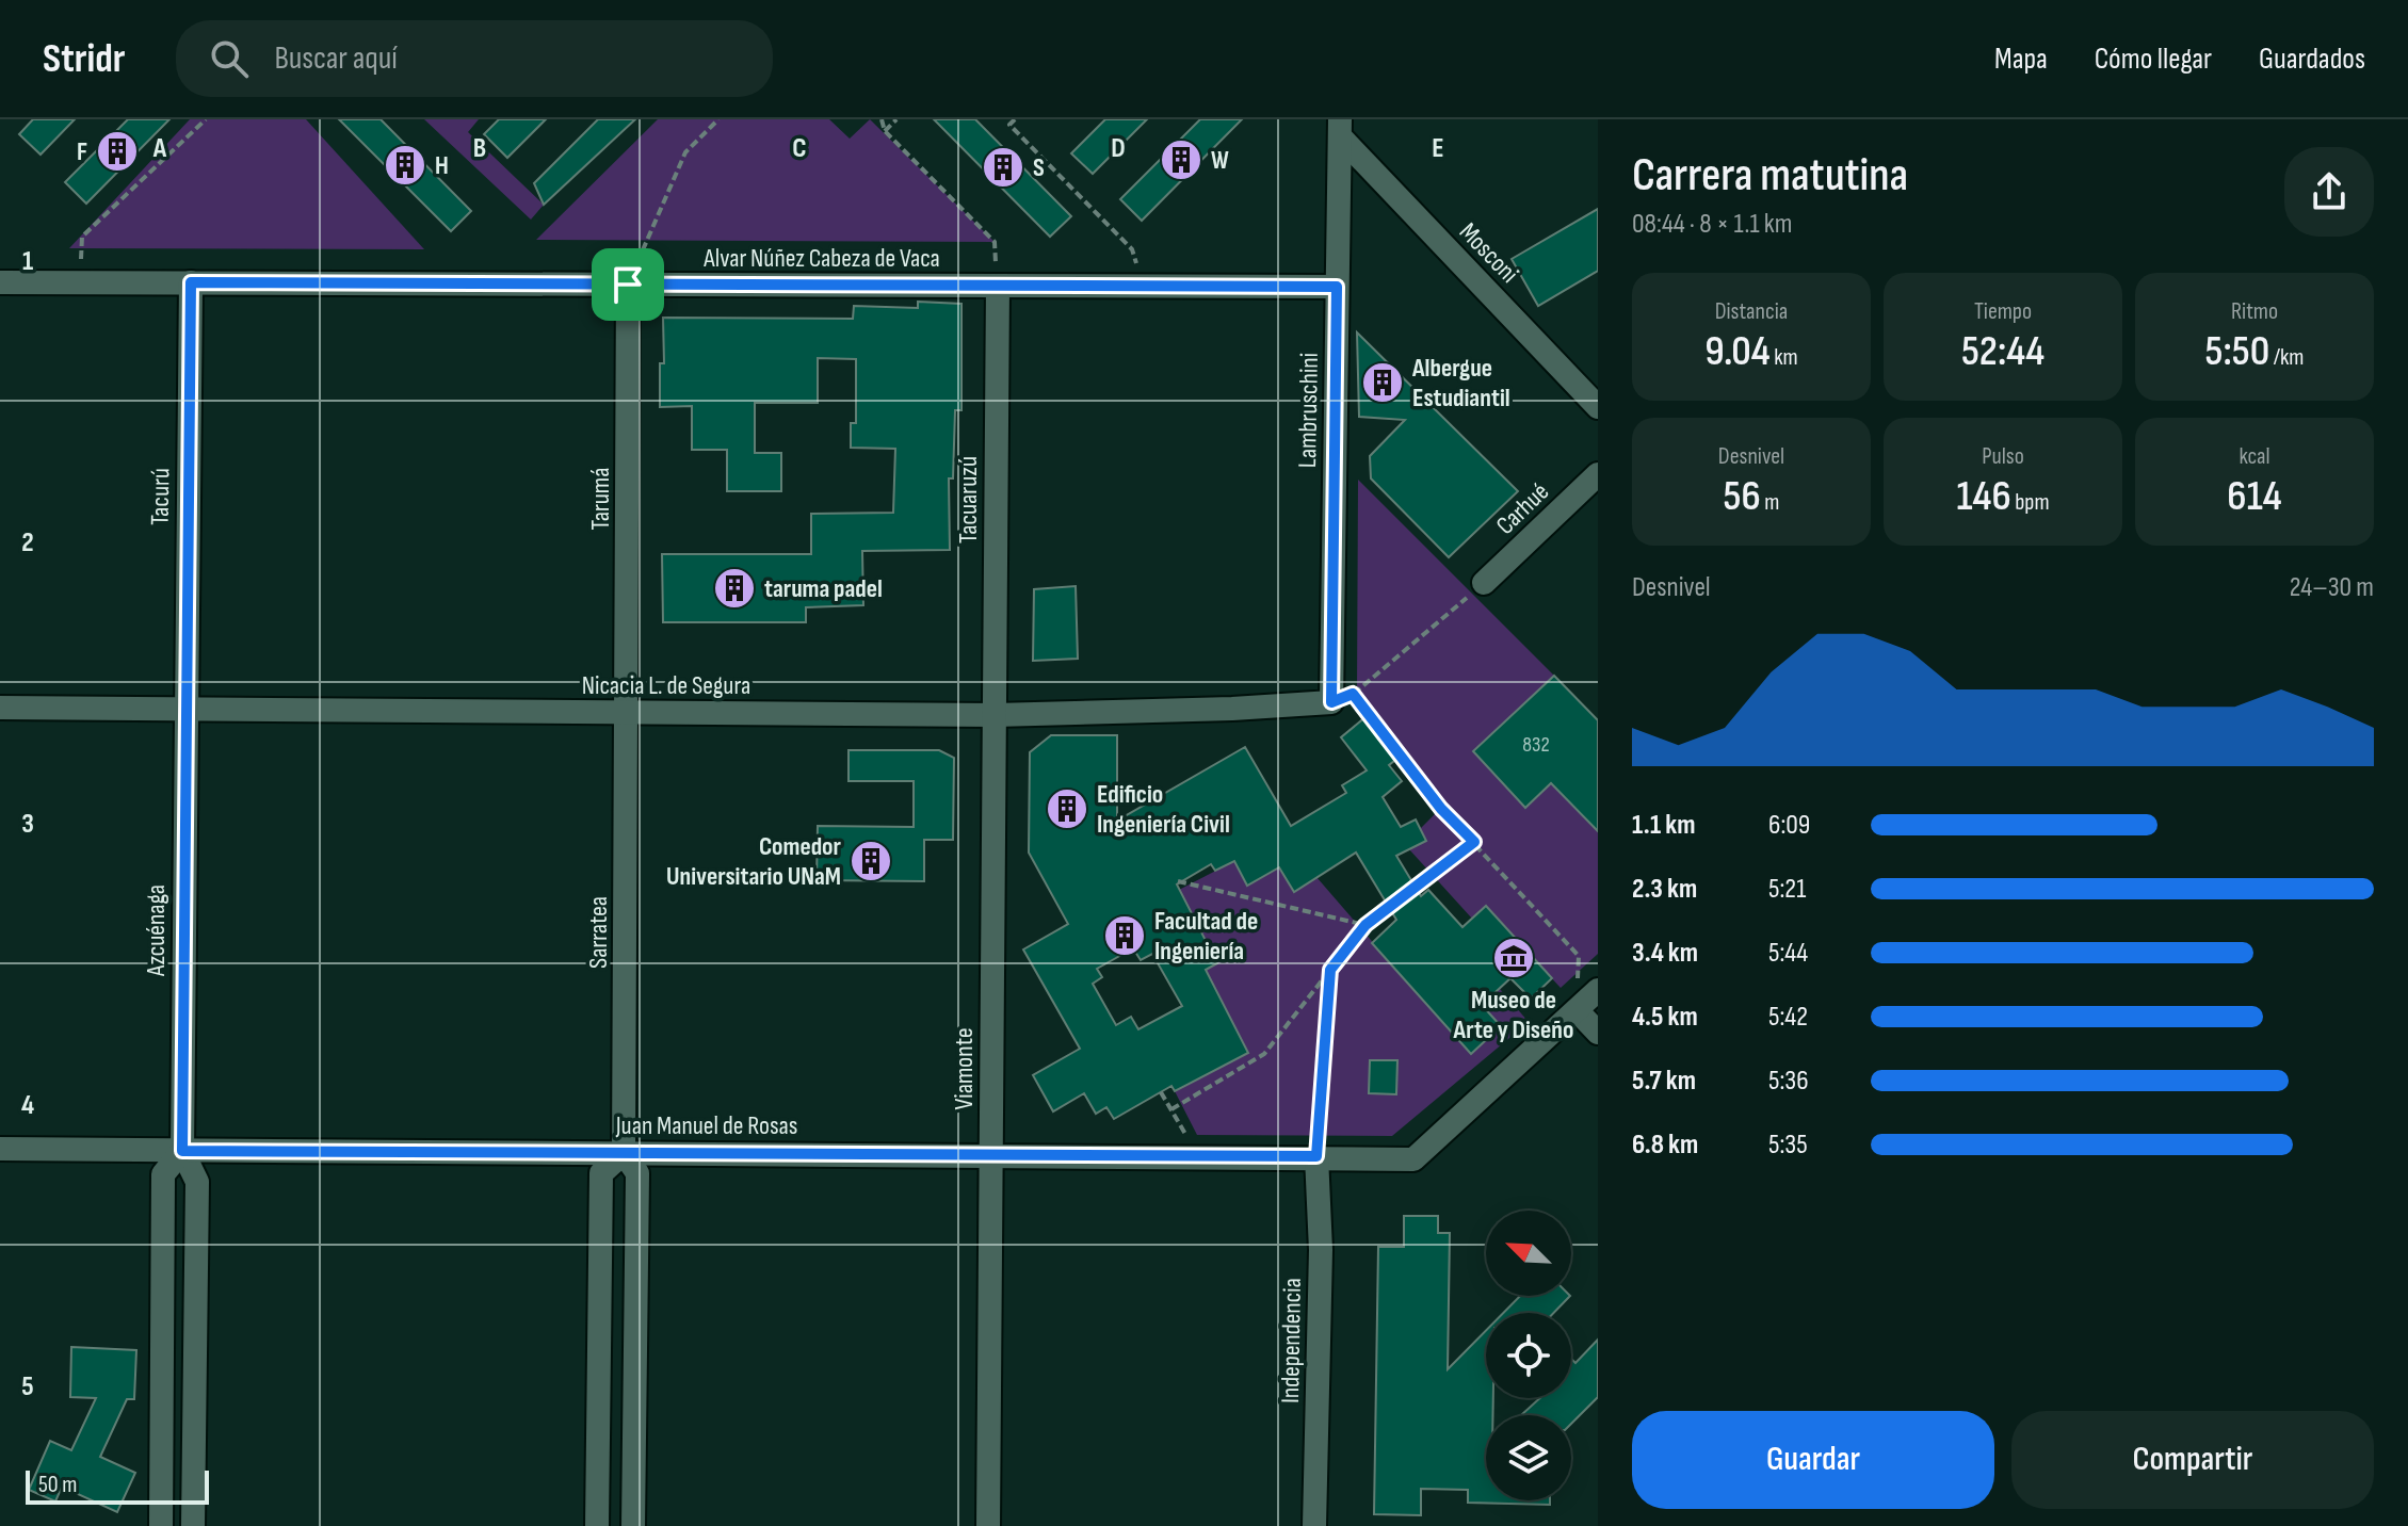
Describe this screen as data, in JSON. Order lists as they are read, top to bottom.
{
  "streets": {
    "street": [
      "Mosconi",
      "Alvar Núñez Cabeza de Vaca",
      "Lambruschini",
      "Tacurú",
      "Tarumá",
      "Tacuaruzú",
      "Carhué",
      "Nicacia L. de Segura",
      "Azcuénaga",
      "Sarratea",
      "Viamonte",
      "Juan Manuel de Rosas",
      "Independencia"
    ]
  },
  "crossings": [
    ["Mosconi", "Lambruschini"],
    ["Alvar Núñez Cabeza de Vaca", "Lambruschini"],
    ["Alvar Núñez Cabeza de Vaca", "Tacurú"],
    ["Alvar Núñez Cabeza de Vaca", "Tarumá"],
    ["Alvar Núñez Cabeza de Vaca", "Tacuaruzú"],
    ["Lambruschini", "Nicacia L. de Segura"],
    ["Tacurú", "Nicacia L. de Segura"],
    ["Tacurú", "Azcuénaga"],
    ["Tarumá", "Nicacia L. de Segura"],
    ["Tarumá", "Sarratea"],
    ["Tacuaruzú", "Nicacia L. de Segura"],
    ["Tacuaruzú", "Viamonte"],
    ["Nicacia L. de Segura", "Azcuénaga"],
    ["Nicacia L. de Segura", "Sarratea"],
    ["Nicacia L. de Segura", "Viamonte"],
    ["Azcuénaga", "Juan Manuel de Rosas"],
    ["Sarratea", "Juan Manuel de Rosas"],
    ["Viamonte", "Juan Manuel de Rosas"],
    ["Juan Manuel de Rosas", "Independencia"]
  ],
  "places": {
    "building": [
      "F",
      "W",
      "H",
      "S",
      "Albergue Estudiantil",
      "taruma padel",
      "Edificio Ingeniería Civil",
      "Comedor Universitario UNaM",
      "Facultad de Ingeniería"
    ],
    "museum": ["Museo de Arte y Diseño"]
  },
  "house_numbers": ["832"],
  "scale_bar": "50 m",
  "north": "top left",
  "page": {
    "header": "Stridr",
    "search": "Buscar aquí",
    "nav": ["Mapa", "Cómo llegar", "Guardados"],
    "heading": ["Carrera matutina", "08:44 · 8 × 1.1 km"],
    "stats": [
      ["Distancia", "9.04 km"],
      ["Tiempo", "52:44"],
      ["Ritmo", "5:50 /km"],
      ["Desnivel", "56 m"],
      ["Pulso", "146 bpm"],
      ["kcal", "614"]
    ],
    "chart": ["Desnivel", "24–30 m"],
    "list": [
      {
        "name": "1.1 km",
        "note": "6:09"
      },
      {
        "name": "2.3 km",
        "note": "5:21"
      },
      {
        "name": "3.4 km",
        "note": "5:44"
      },
      {
        "name": "4.5 km",
        "note": "5:42"
      },
      {
        "name": "5.7 km",
        "note": "5:36"
      },
      {
        "name": "6.8 km",
        "note": "5:35"
      }
    ],
    "buttons": ["Guardar", "Compartir"],
    "scale": "50 m"
  },
  "grid": {
    "columns": [
      "A",
      "B",
      "C",
      "D",
      "E"
    ],
    "rows": [
      "1",
      "2",
      "3",
      "4",
      "5"
    ]
  }
}
